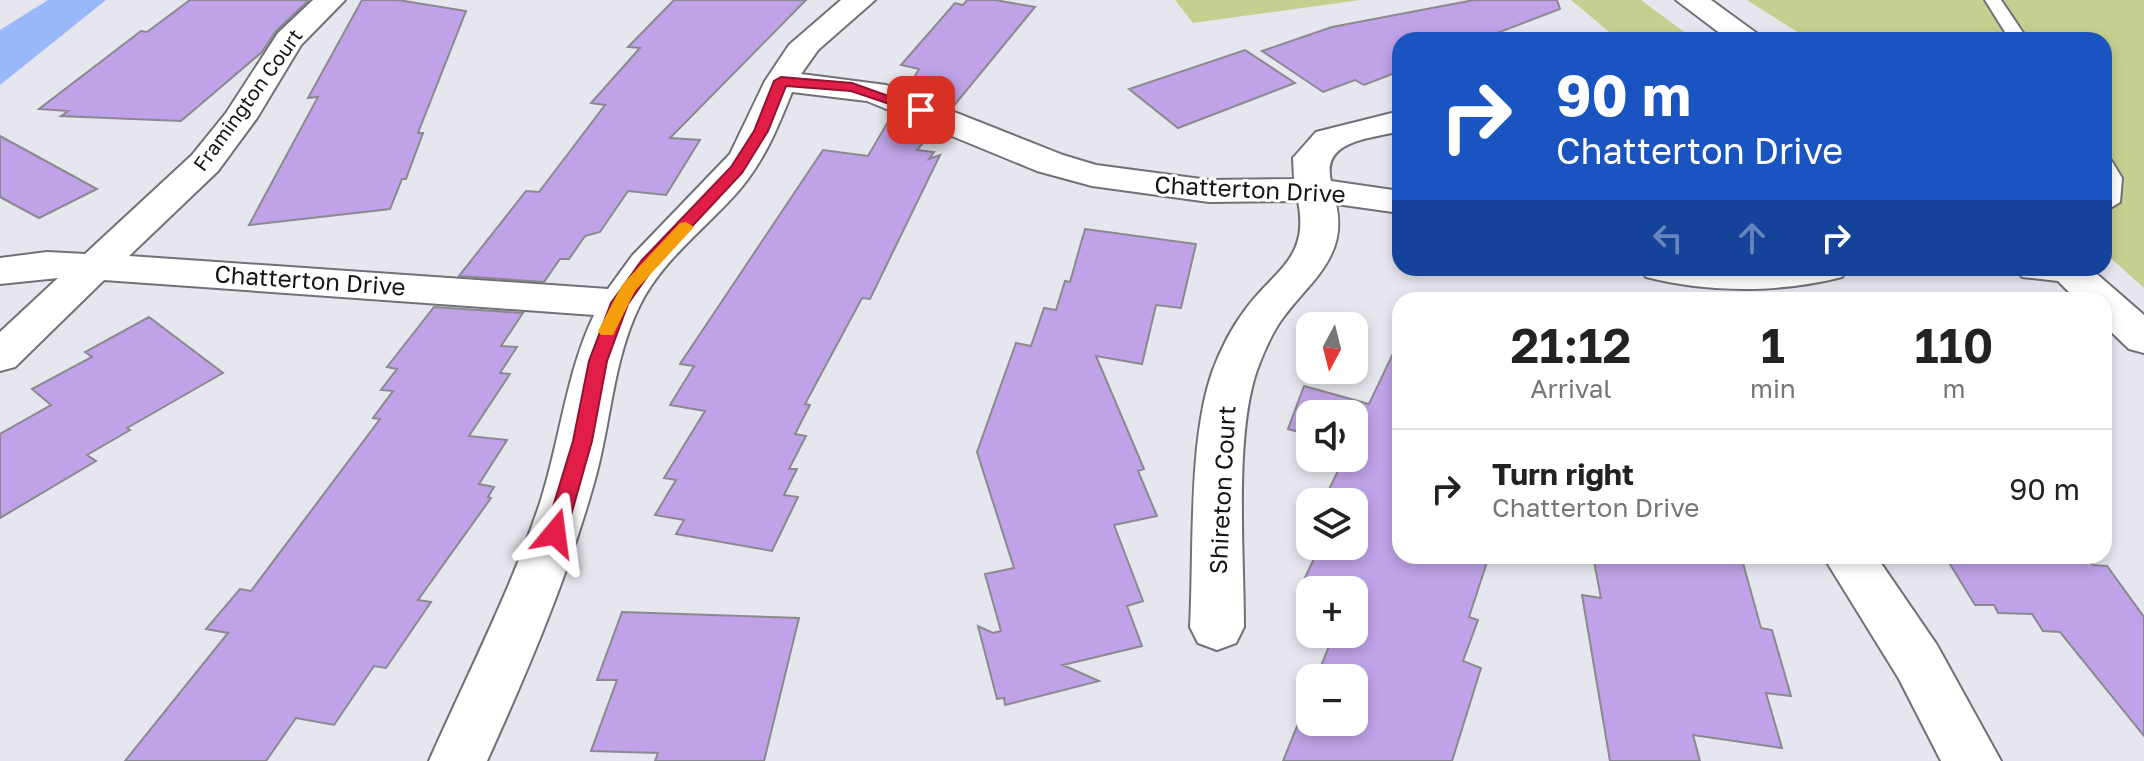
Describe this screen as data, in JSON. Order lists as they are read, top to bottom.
{
  "streets": {
    "street": ["Framington Court", "Chatterton Drive", "Shireton Court"]
  },
  "crossings": [
    ["Framington Court", "Chatterton Drive"],
    ["Chatterton Drive", "Shireton Court"]
  ],
  "north": "bottom",
  "page": {
    "turn": ["90 m", "Chatterton Drive"],
    "eta": [
      "21:12",
      "Arrival",
      "1",
      "min",
      "110",
      "m"
    ],
    "map_buttons": ["+", "−"],
    "list": [
      {
        "name": "Turn right",
        "note": "Chatterton Drive",
        "value": "90 m"
      }
    ]
  }
}
